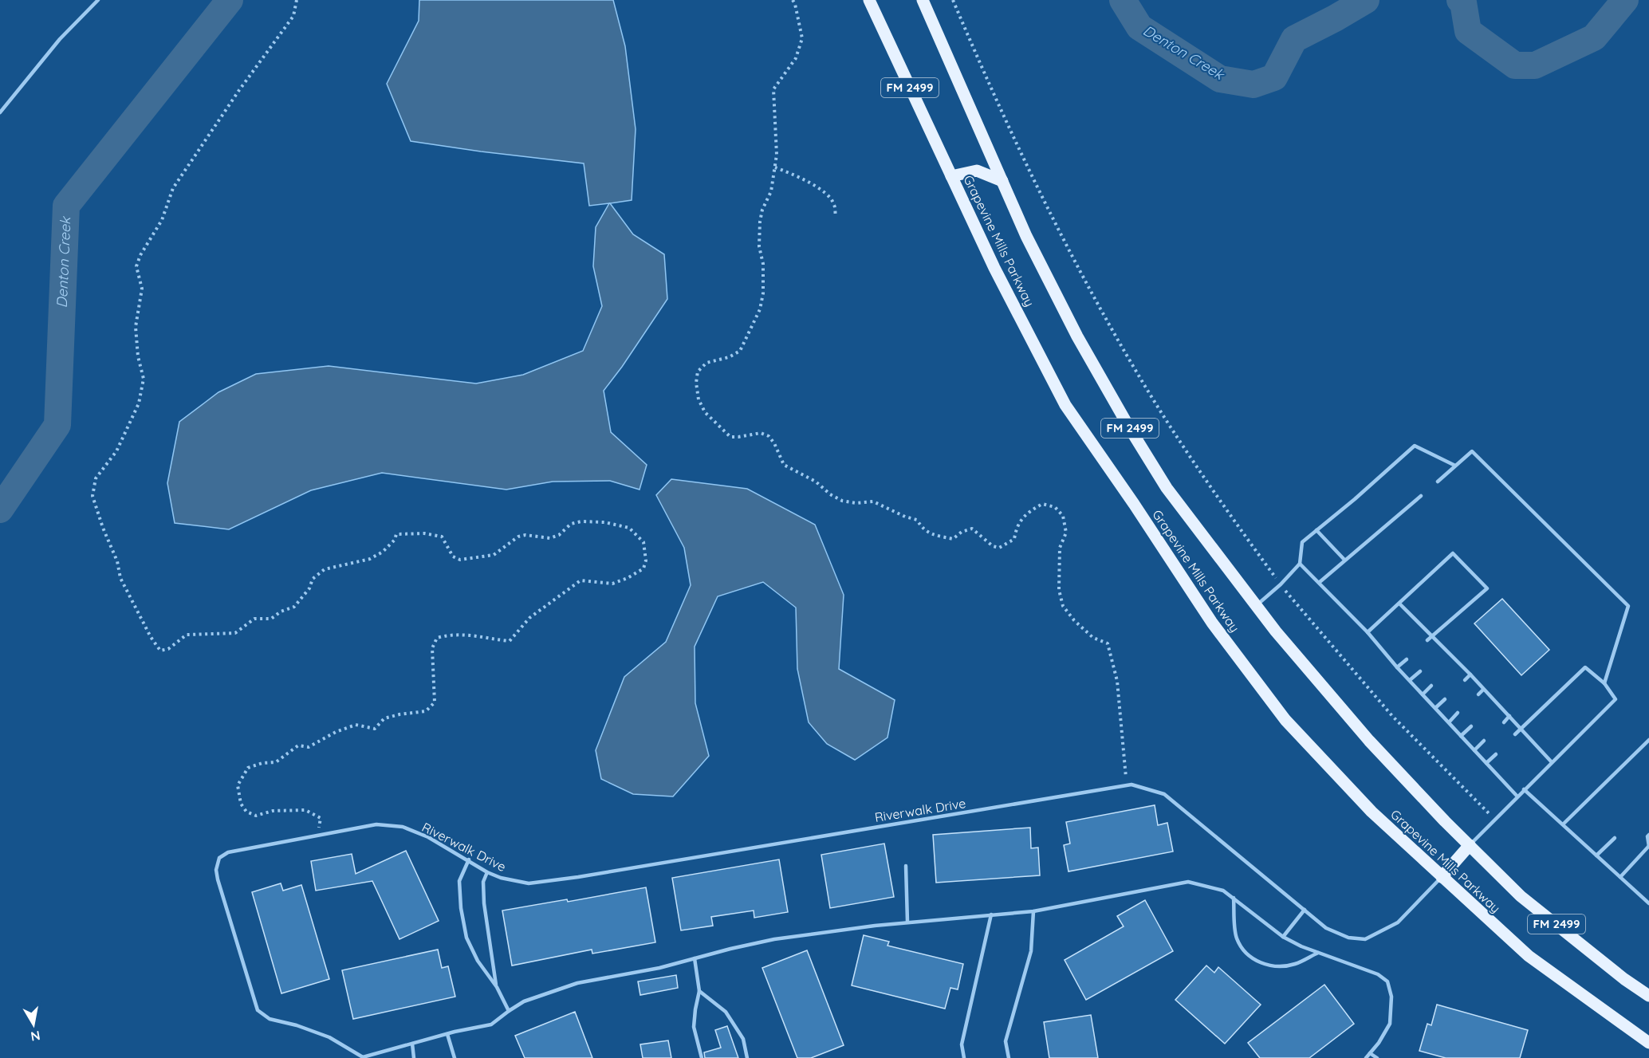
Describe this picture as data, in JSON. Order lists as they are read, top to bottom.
{
  "streets": {
    "main road": ["FM 2499", "Grapevine Mills Parkway"],
    "lane": ["Riverwalk Drive"]
  },
  "crossings": [
    ["Grapevine Mills Parkway", "Riverwalk Drive"]
  ],
  "water": ["Denton Creek"],
  "north": "bottom"
}
